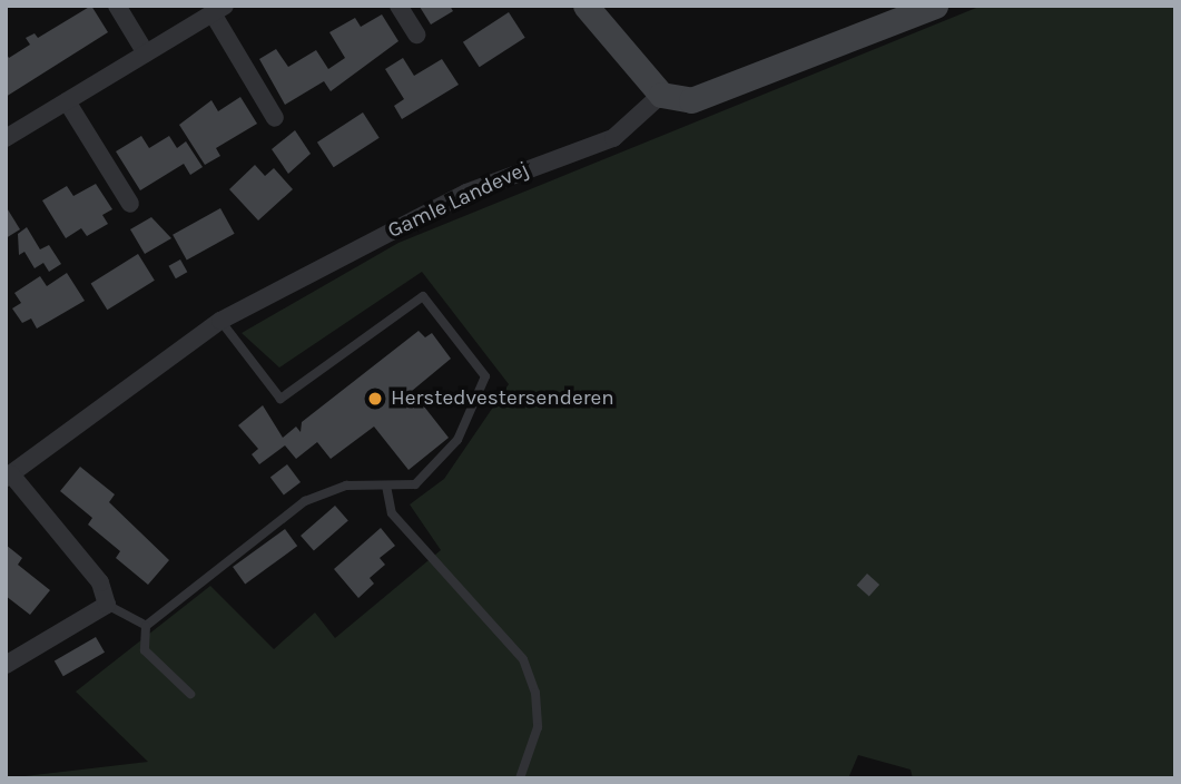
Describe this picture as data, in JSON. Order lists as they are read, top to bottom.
{
  "streets": {
    "street": ["Gamle Landevej"]
  },
  "places": ["Herstedvestersenderen"]
}
